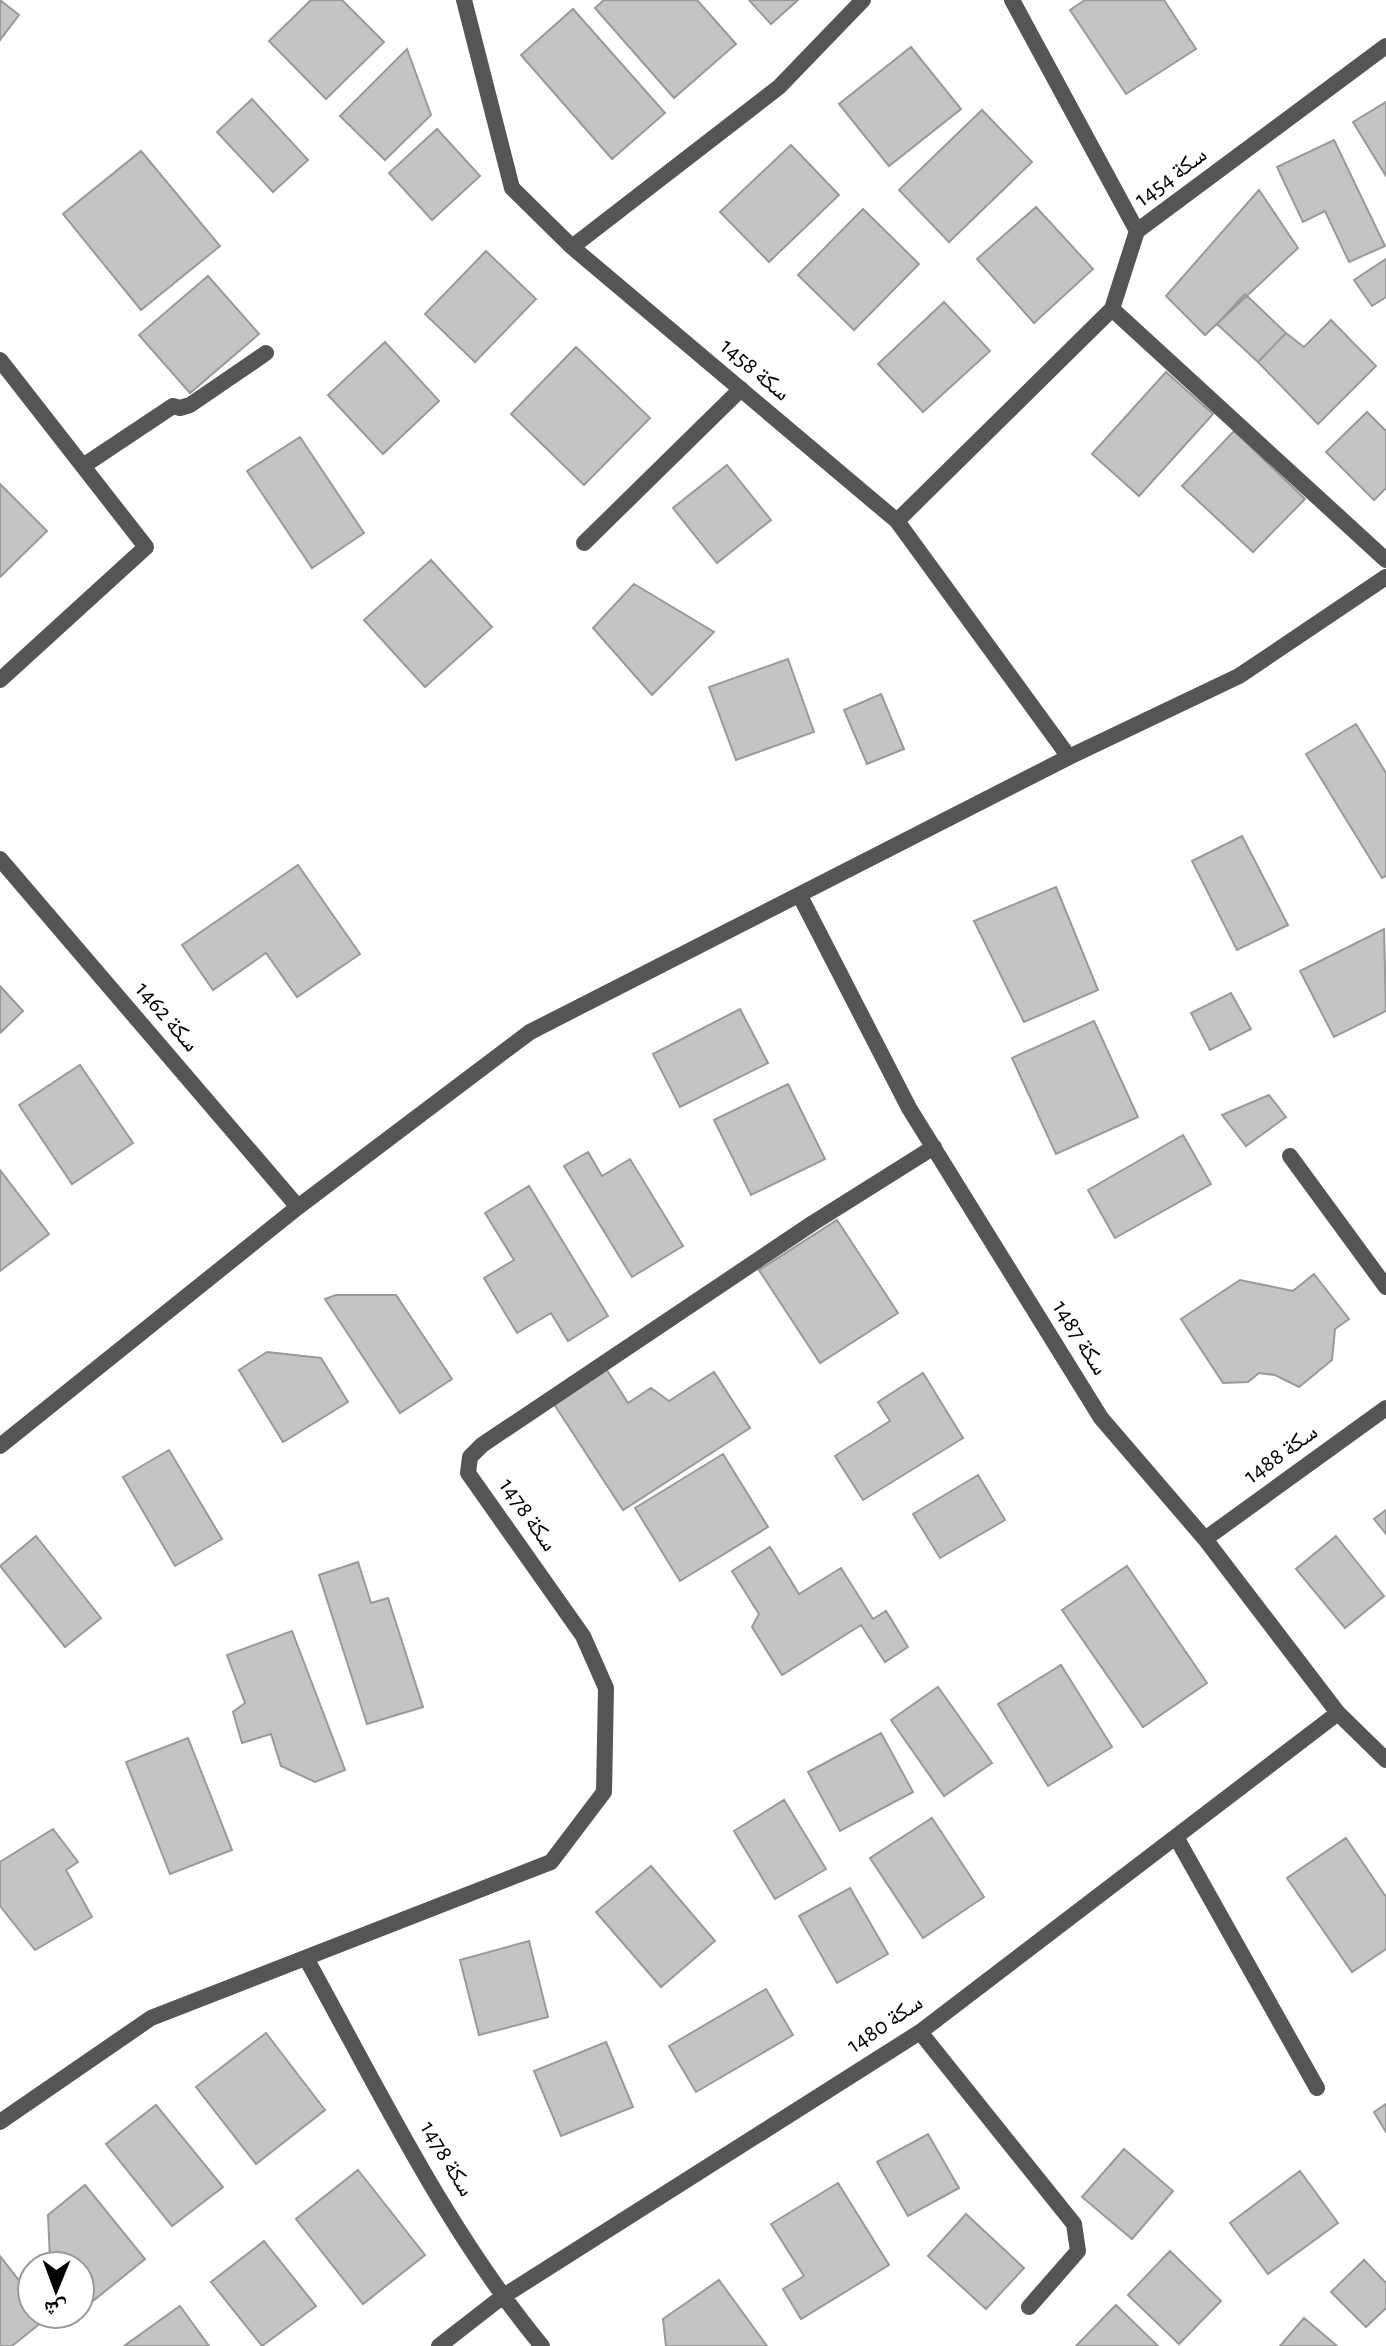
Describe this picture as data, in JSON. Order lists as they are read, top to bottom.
{
  "streets": {
    "street": [
      "سكة 1454",
      "سكة 1458",
      "سكة 1462",
      "سكة 1487",
      "سكة 1488",
      "سكة 1478",
      "سكة 1480"
    ]
  },
  "crossings": [
    ["سكة 1454", "سكة 1458"],
    ["سكة 1487", "سكة 1488"],
    ["سكة 1487", "سكة 1478"],
    ["سكة 1487", "سكة 1480"],
    ["سكة 1478", "سكة 1480"]
  ],
  "north": "bottom"
}
